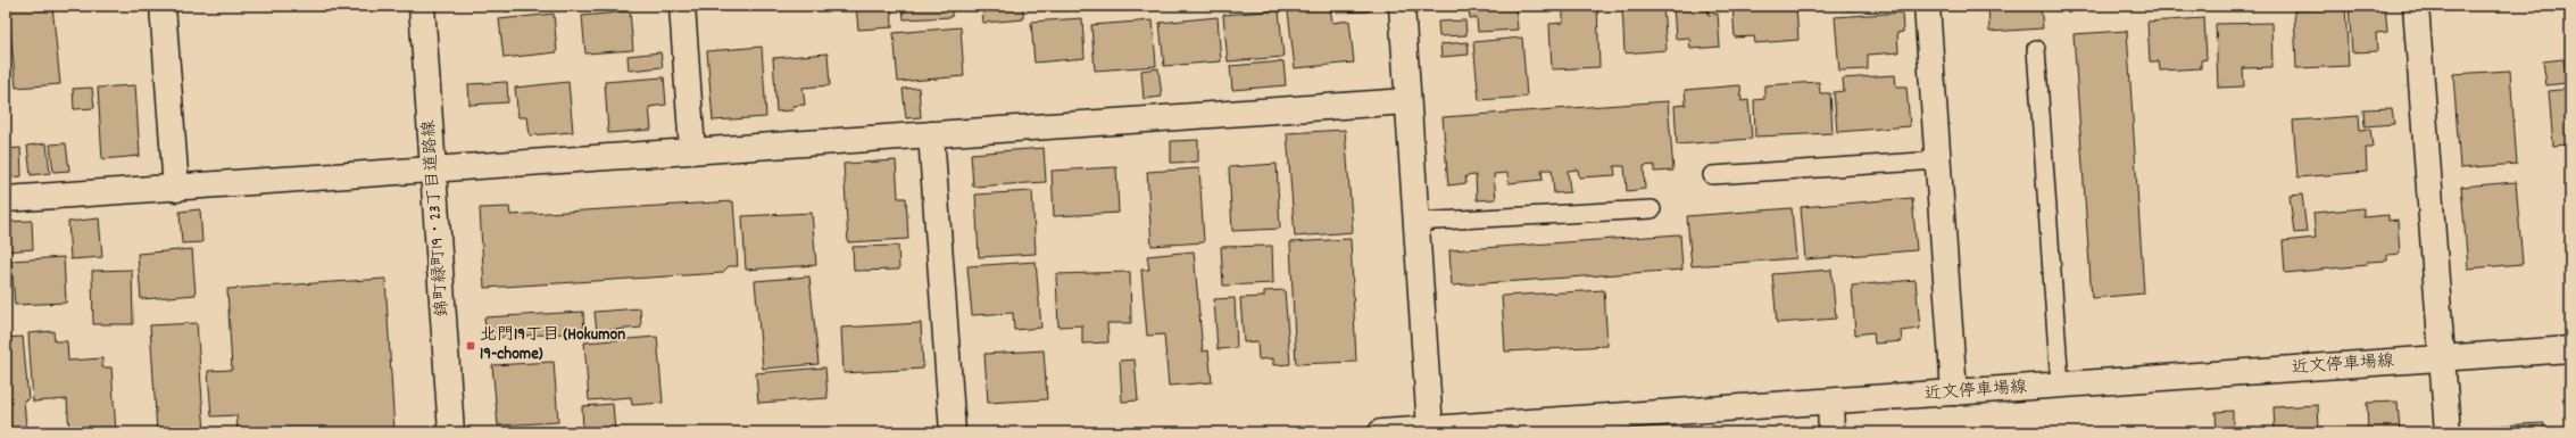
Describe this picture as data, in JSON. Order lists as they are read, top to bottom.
{
  "streets": {
    "street": ["錦町緑町19・23丁目道路線", "近文停車場線"]
  },
  "places": {
    "transit": ["北門19丁目 (Hokumon 19-chome)"]
  }
}
